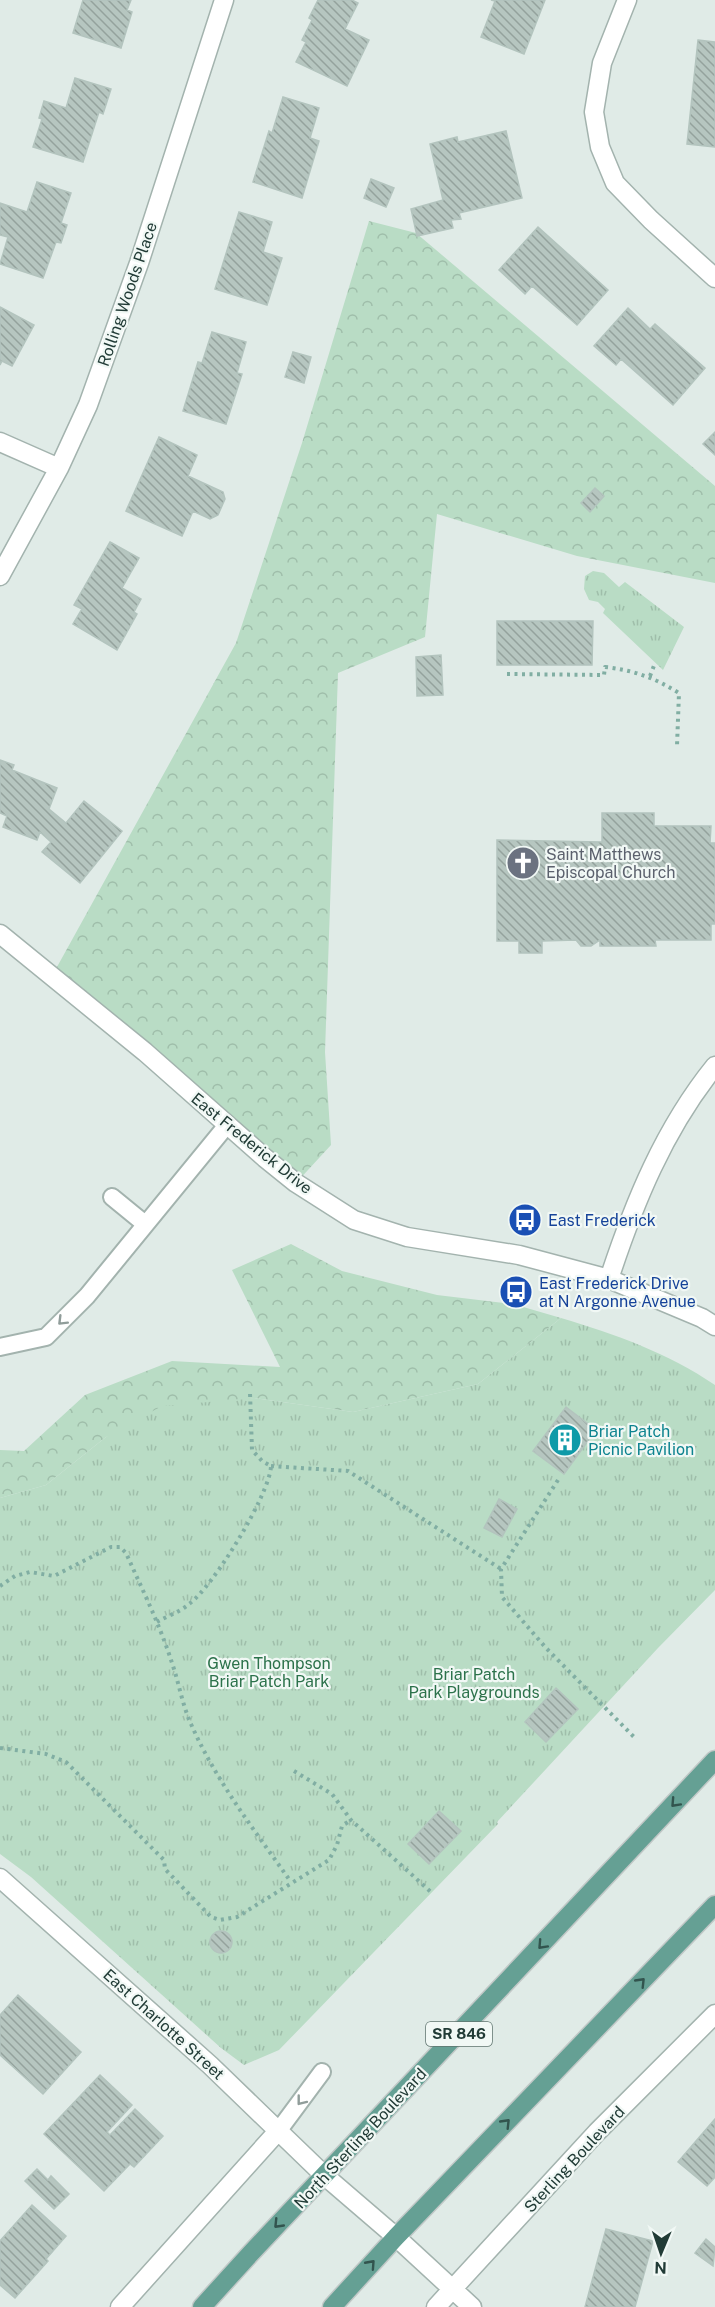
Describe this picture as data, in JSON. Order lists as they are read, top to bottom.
{
  "streets": {
    "main road": ["SR 846", "North Sterling Boulevard"],
    "street": [
      "Rolling Woods Place",
      "East Frederick Drive",
      "East Charlotte Street",
      "Sterling Boulevard"
    ]
  },
  "crossings": [
    ["East Charlotte Street", "North Sterling Boulevard"],
    ["East Charlotte Street", "Sterling Boulevard"]
  ],
  "parks": ["Gwen Thompson Briar Patch Park", "Briar Patch Park Playgrounds"],
  "places": {
    "church": ["Saint Matthews Episcopal Church"],
    "bus stop": ["East Frederick", "East Frederick Drive at N Argonne Avenue"],
    "building": ["Briar Patch Picnic Pavilion"]
  },
  "north": "bottom"
}
